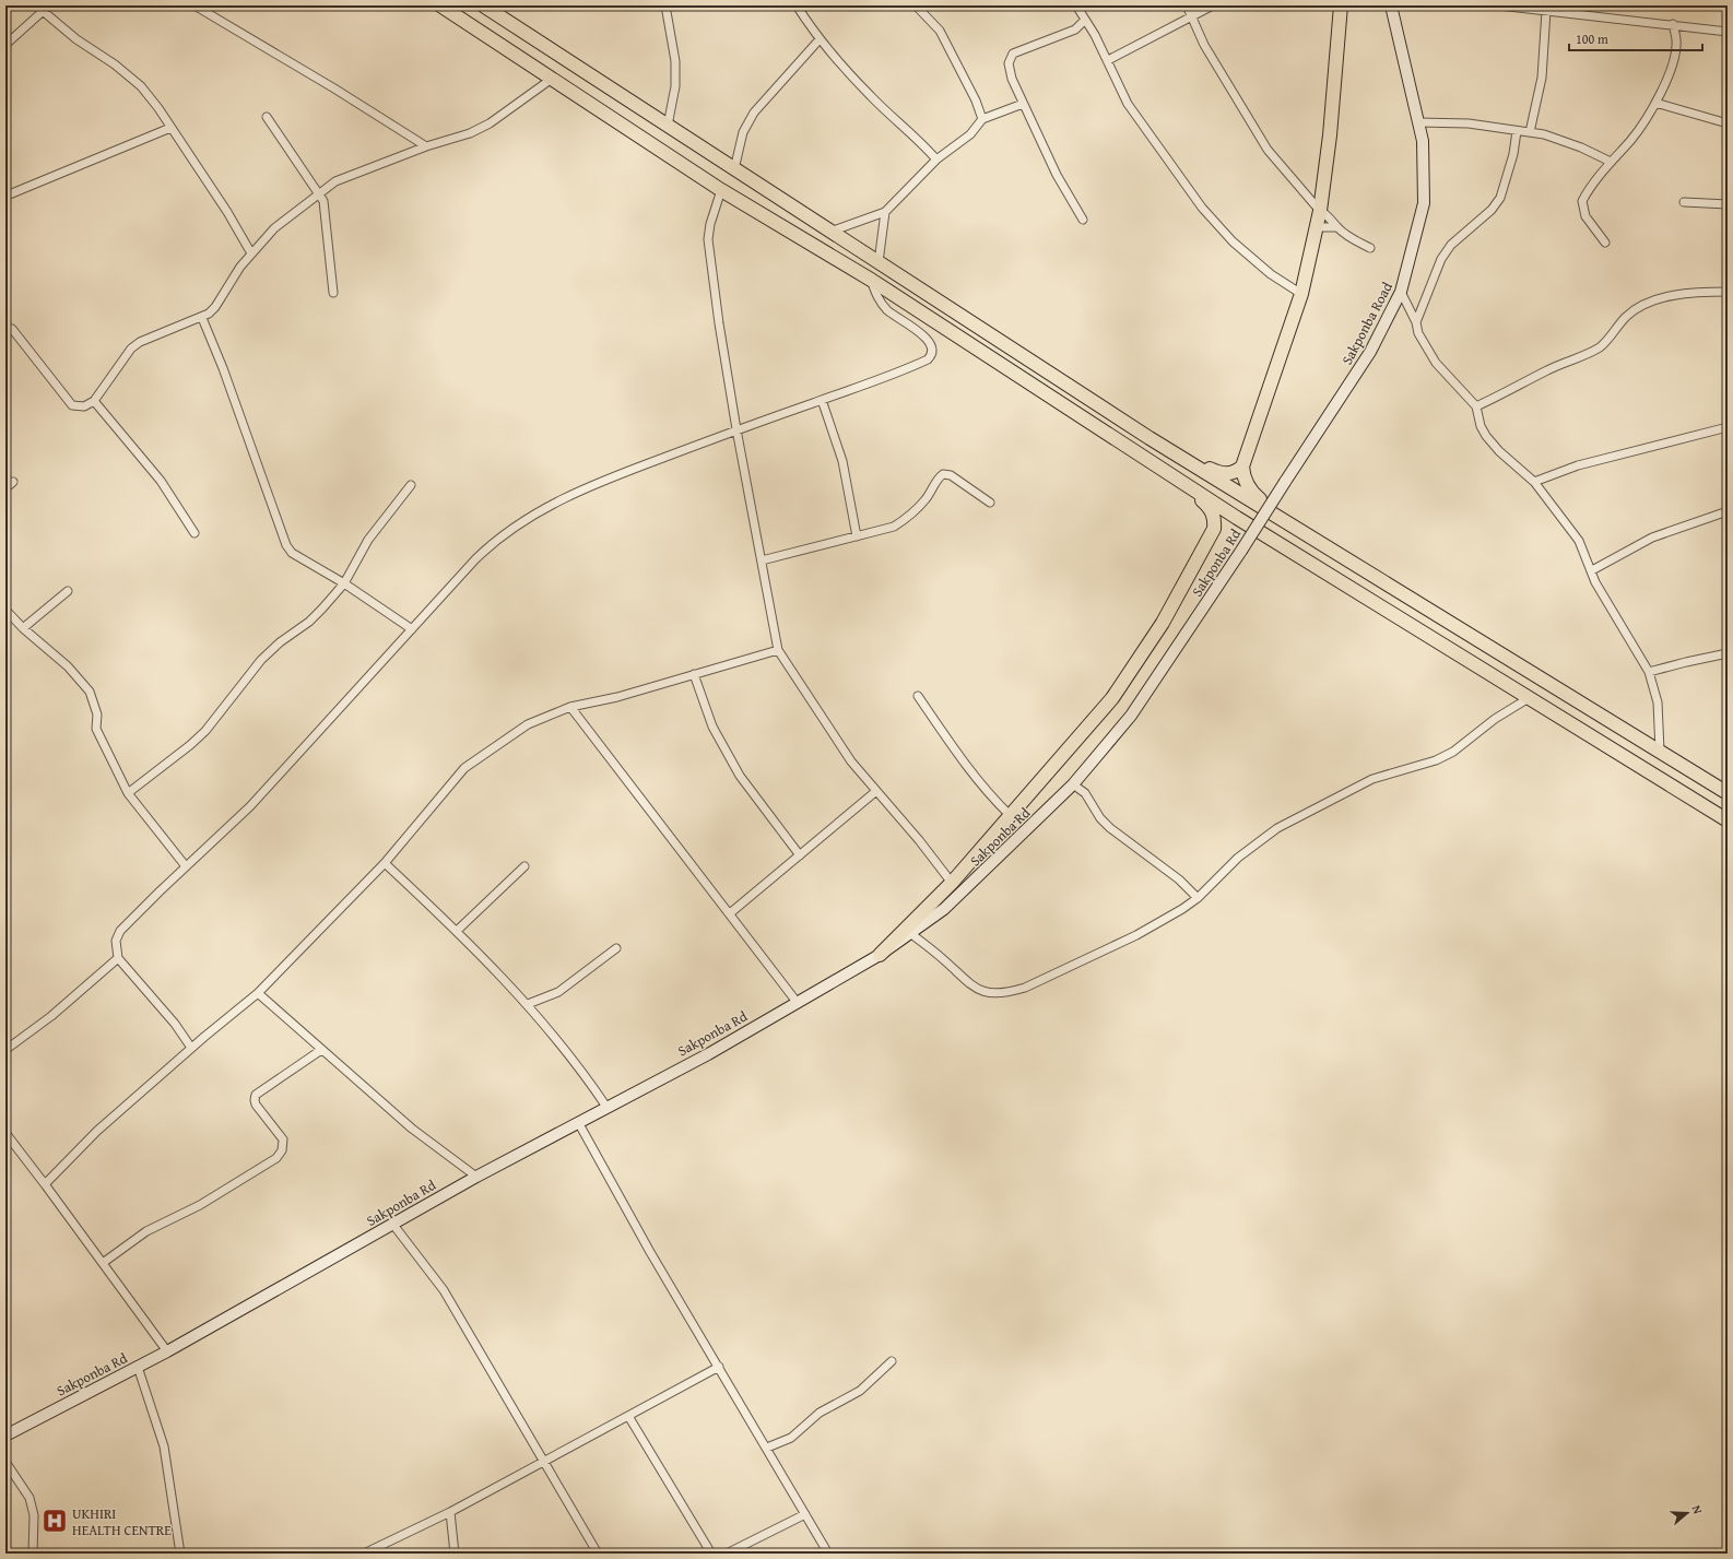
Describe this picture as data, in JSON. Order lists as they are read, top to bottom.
{
  "streets": {
    "main road": ["Sakponba Road", "Sakponba Rd"]
  },
  "crossings": [
    ["Sakponba Road", "Sakponba Rd"]
  ],
  "places": {
    "hospital": ["UKHIRI HEALTH CENTRE"]
  },
  "scale_bar": "100 m",
  "north": "right"
}
